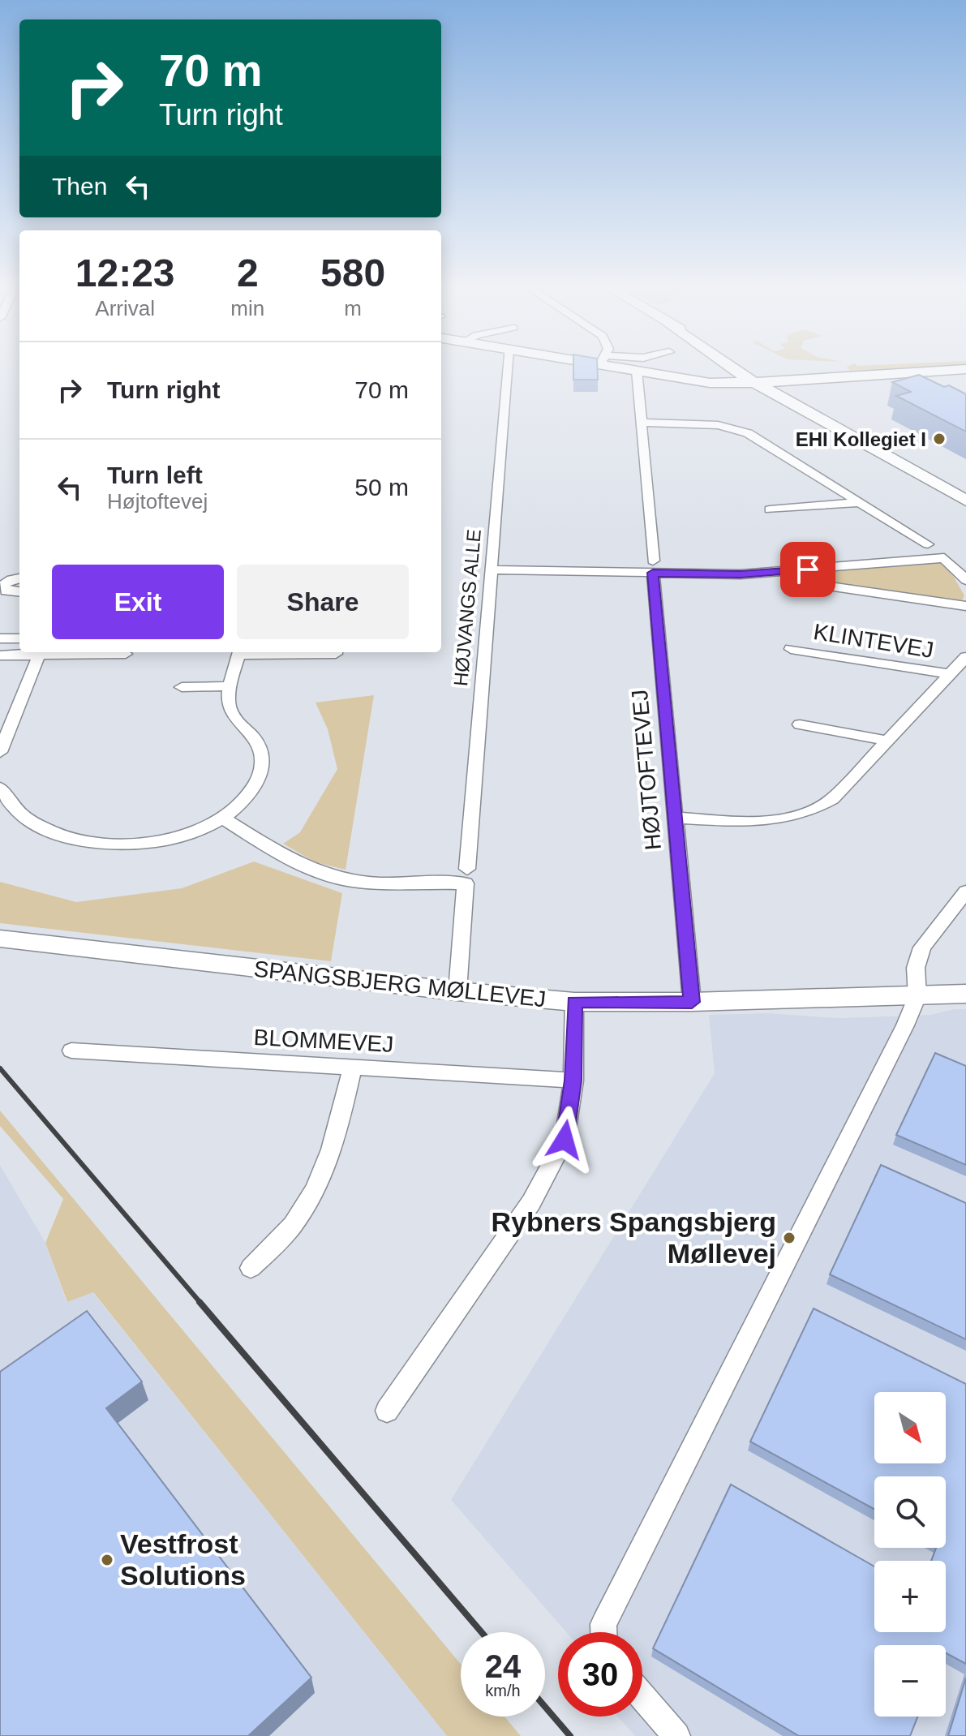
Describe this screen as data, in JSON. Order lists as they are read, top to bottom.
{
  "streets": {
    "street": [
      "HØJVANGS ALLE",
      "KLINTEVEJ",
      "HØJTOFTEVEJ",
      "SPANGSBJERG MØLLEVEJ",
      "BLOMMEVEJ"
    ]
  },
  "crossings": [
    ["HØJVANGS ALLE", "SPANGSBJERG MØLLEVEJ"],
    ["HØJTOFTEVEJ", "SPANGSBJERG MØLLEVEJ"]
  ],
  "places": ["EHI Kollegiet I", "Rybners Spangsbjerg Møllevej", "Vestfrost Solutions"],
  "north": "bottom right",
  "page": {
    "turn": ["70 m", "Turn right"],
    "then": "Then",
    "eta": [
      "12:23",
      "Arrival",
      "2",
      "min",
      "580",
      "m"
    ],
    "list": [
      {
        "name": "Turn right",
        "value": "70 m"
      },
      {
        "name": "Turn left",
        "note": "Højtoftevej",
        "value": "50 m"
      }
    ],
    "buttons": ["Exit", "Share"],
    "map_buttons": ["+", "−"],
    "speed": "24 km/h",
    "limit": "30"
  }
}
